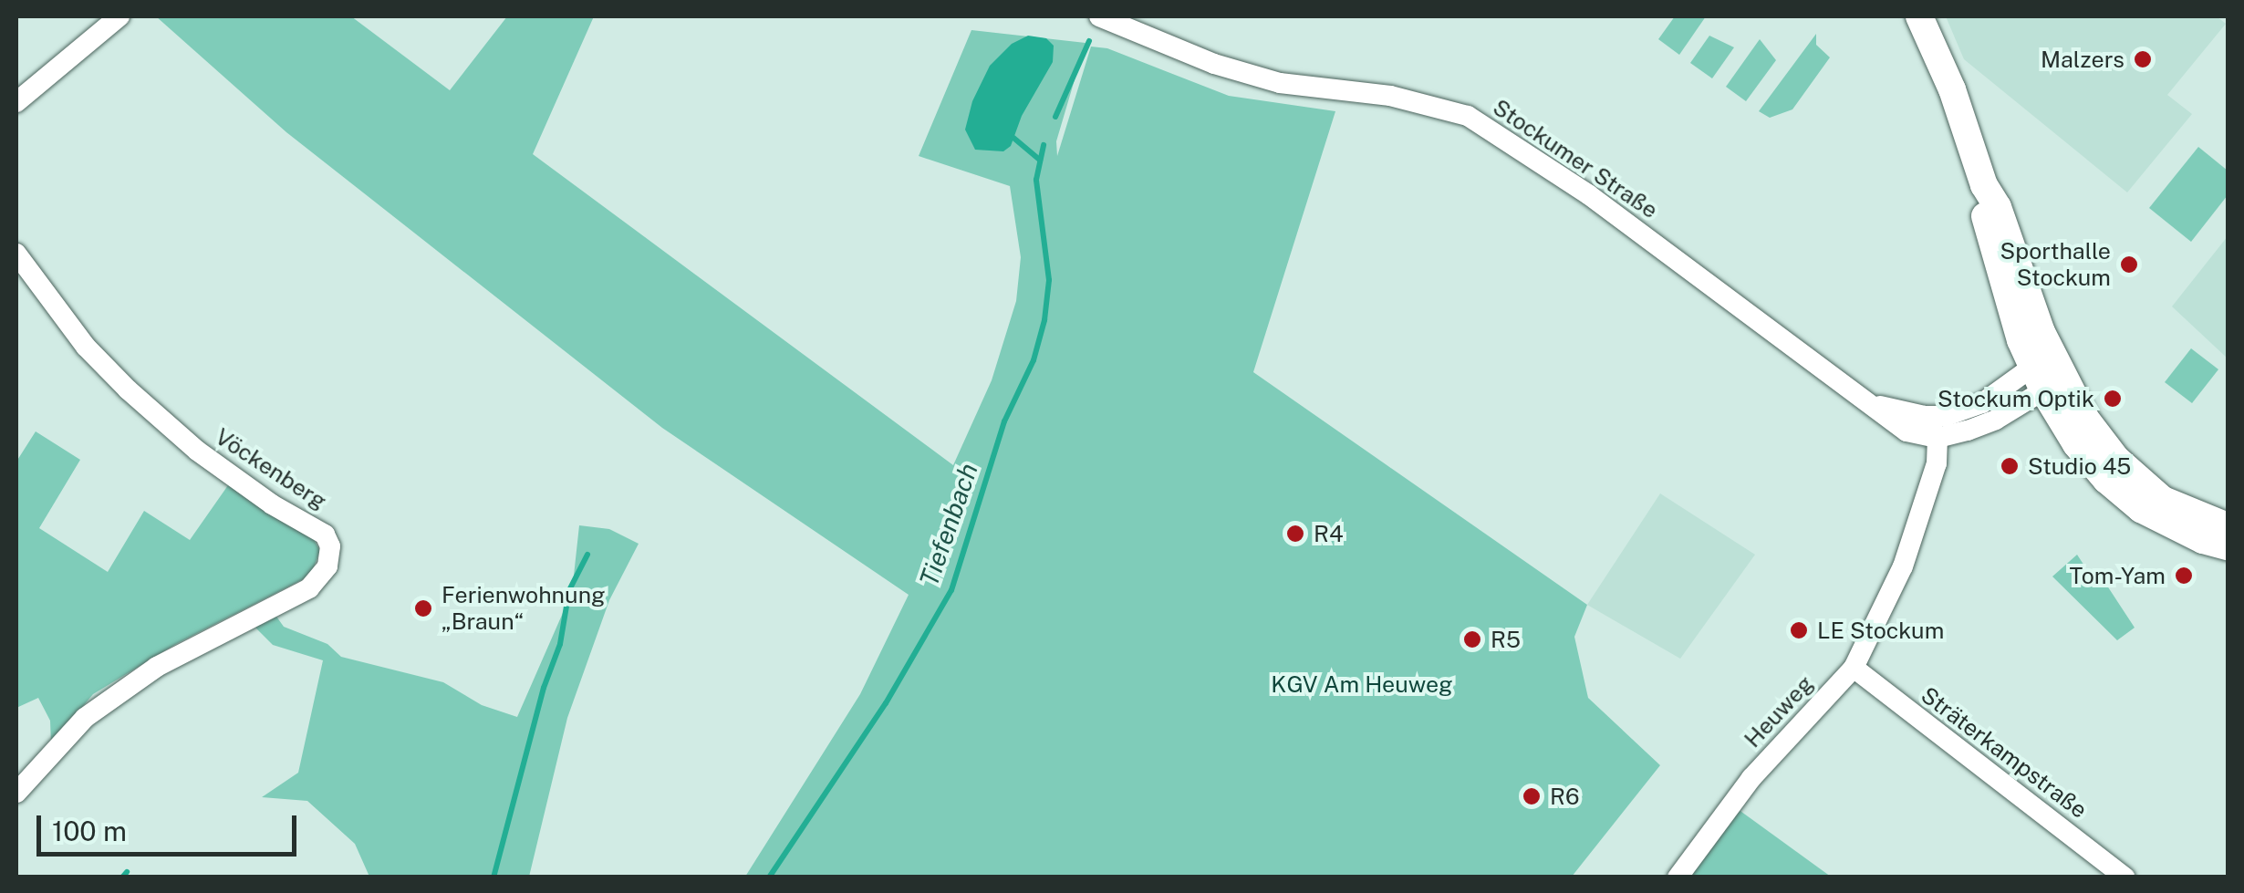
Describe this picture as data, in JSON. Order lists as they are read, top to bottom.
{
  "streets": {
    "street": [
      "Stockumer Straße",
      "Vöckenberg",
      "Heuweg",
      "Sträterkampstraße"
    ]
  },
  "crossings": [
    ["Stockumer Straße", "Heuweg"],
    ["Heuweg", "Sträterkampstraße"]
  ],
  "water": ["Tiefenbach"],
  "parks": ["KGV Am Heuweg"],
  "places": [
    "Malzers",
    "Sporthalle Stockum",
    "Stockum Optik",
    "Studio 45",
    "R4",
    "Tom-Yam",
    "Ferienwohnung „Braun“",
    "LE Stockum",
    "R5",
    "R6"
  ],
  "scale_bar": "100 m"
}
